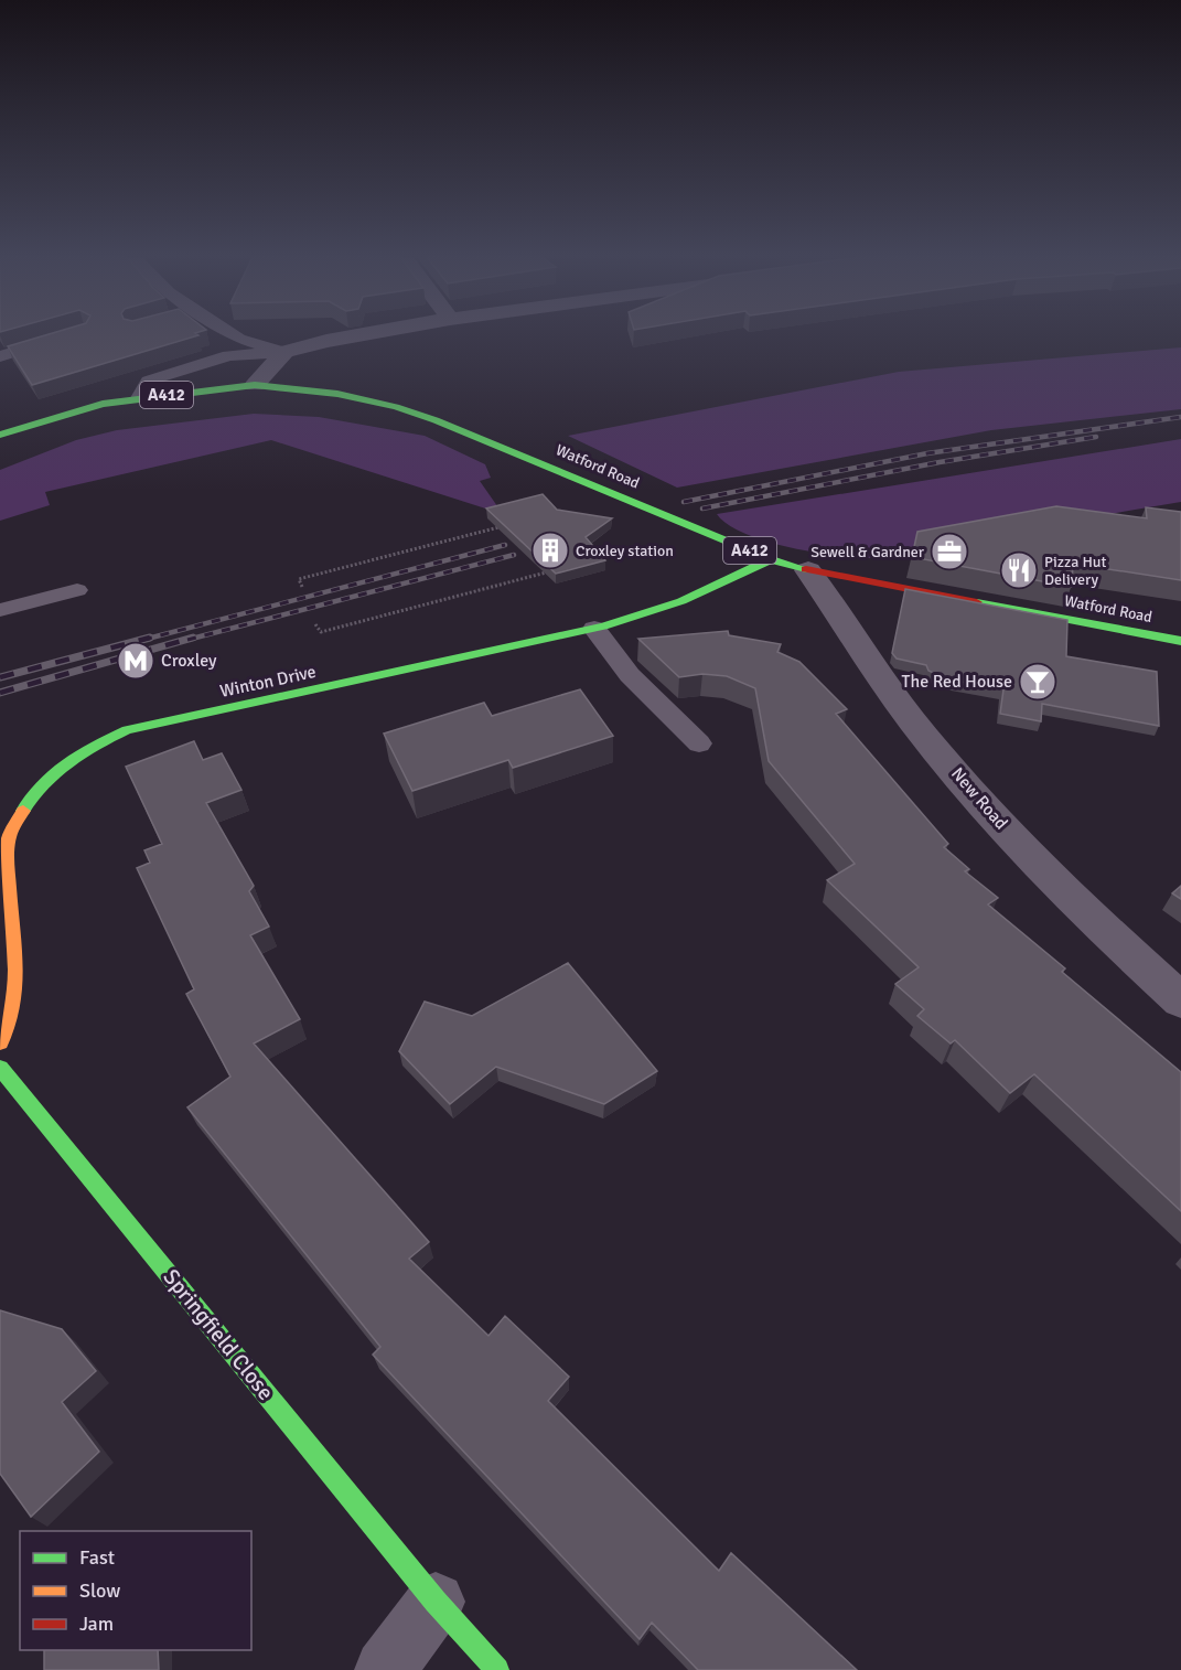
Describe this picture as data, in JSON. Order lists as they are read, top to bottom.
{
  "streets": {
    "street": [
      "A412",
      "Watford Road",
      "Winton Drive",
      "New Road",
      "Springfield Close"
    ]
  },
  "crossings": [
    ["Watford Road", "Winton Drive"],
    ["Watford Road", "New Road"]
  ],
  "places": {
    "building": ["Croxley station"],
    "office": ["Sewell & Gardner"],
    "restaurant": ["Pizza Hut Delivery"],
    "metro station": ["Croxley"],
    "bar": ["The Red House"]
  },
  "legend": ["Fast", "Slow", "Jam"]
}
